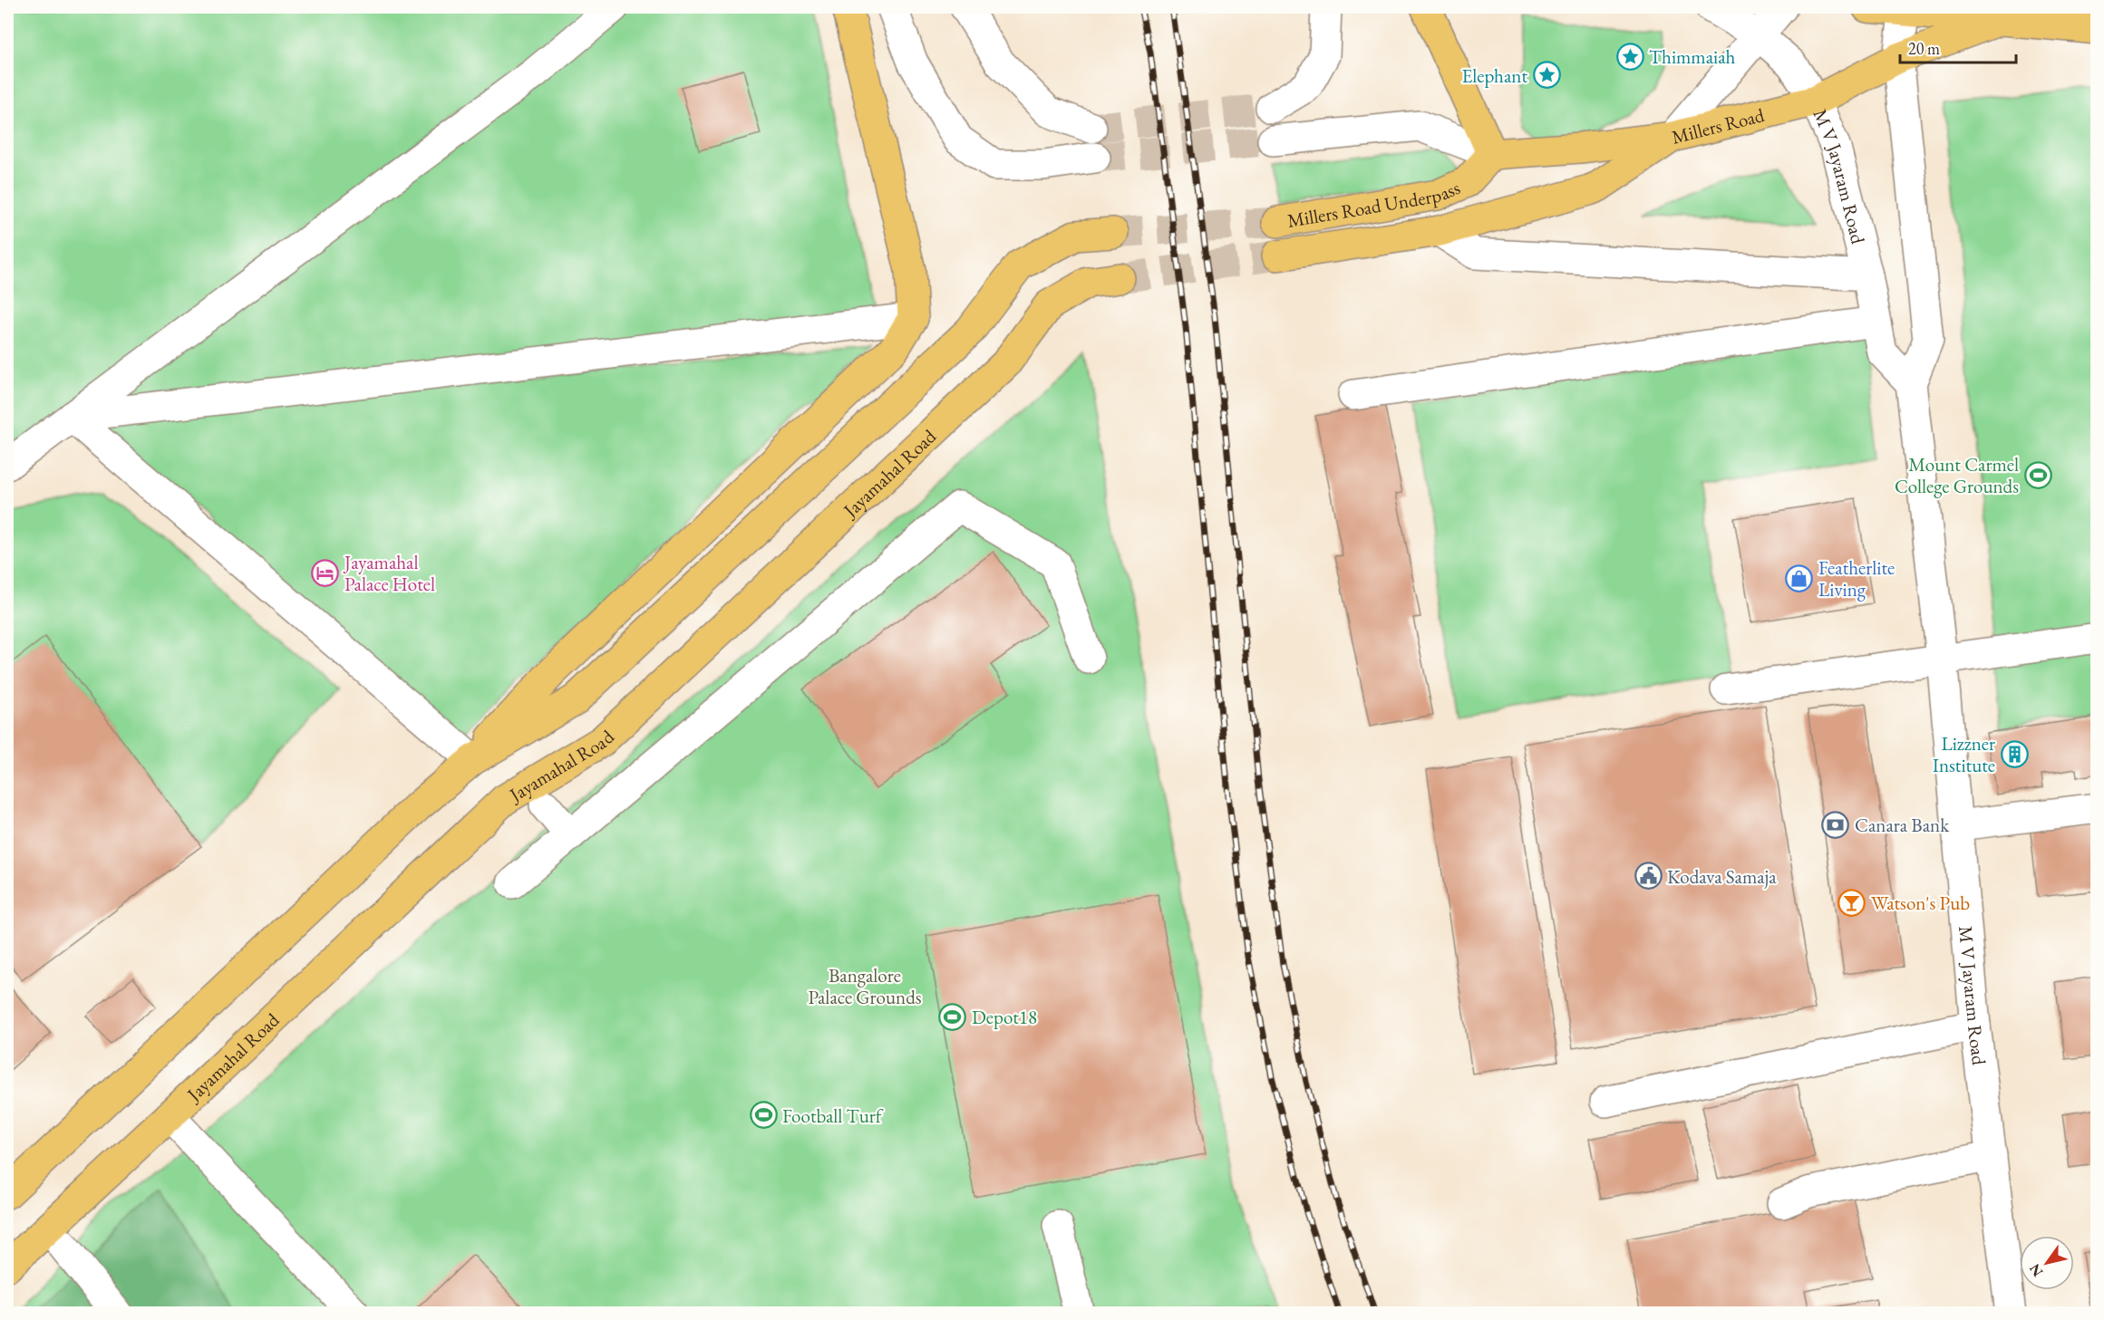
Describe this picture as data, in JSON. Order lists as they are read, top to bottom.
{
  "streets": {
    "main road": ["Millers Road", "Millers Road Underpass", "Jayamahal Road"],
    "street": ["M V Jayaram Road"]
  },
  "crossings": [
    ["Millers Road", "M V Jayaram Road"],
    ["Millers Road", "Millers Road Underpass"]
  ],
  "parks": ["Bangalore Palace Grounds"],
  "places": {
    "place": ["Thimmaiah", "Elephant"],
    "sports": ["Mount Carmel College Grounds", "Depot18", "Football Turf"],
    "hotel": ["Jayamahal Palace Hotel"],
    "shop": ["Featherlite Living"],
    "building": ["Lizzner Institute"],
    "bank": ["Canara Bank"],
    "public building": ["Kodava Samaja"],
    "bar": ["Watson's Pub"]
  },
  "scale_bar": "20 m",
  "north": "bottom left"
}
